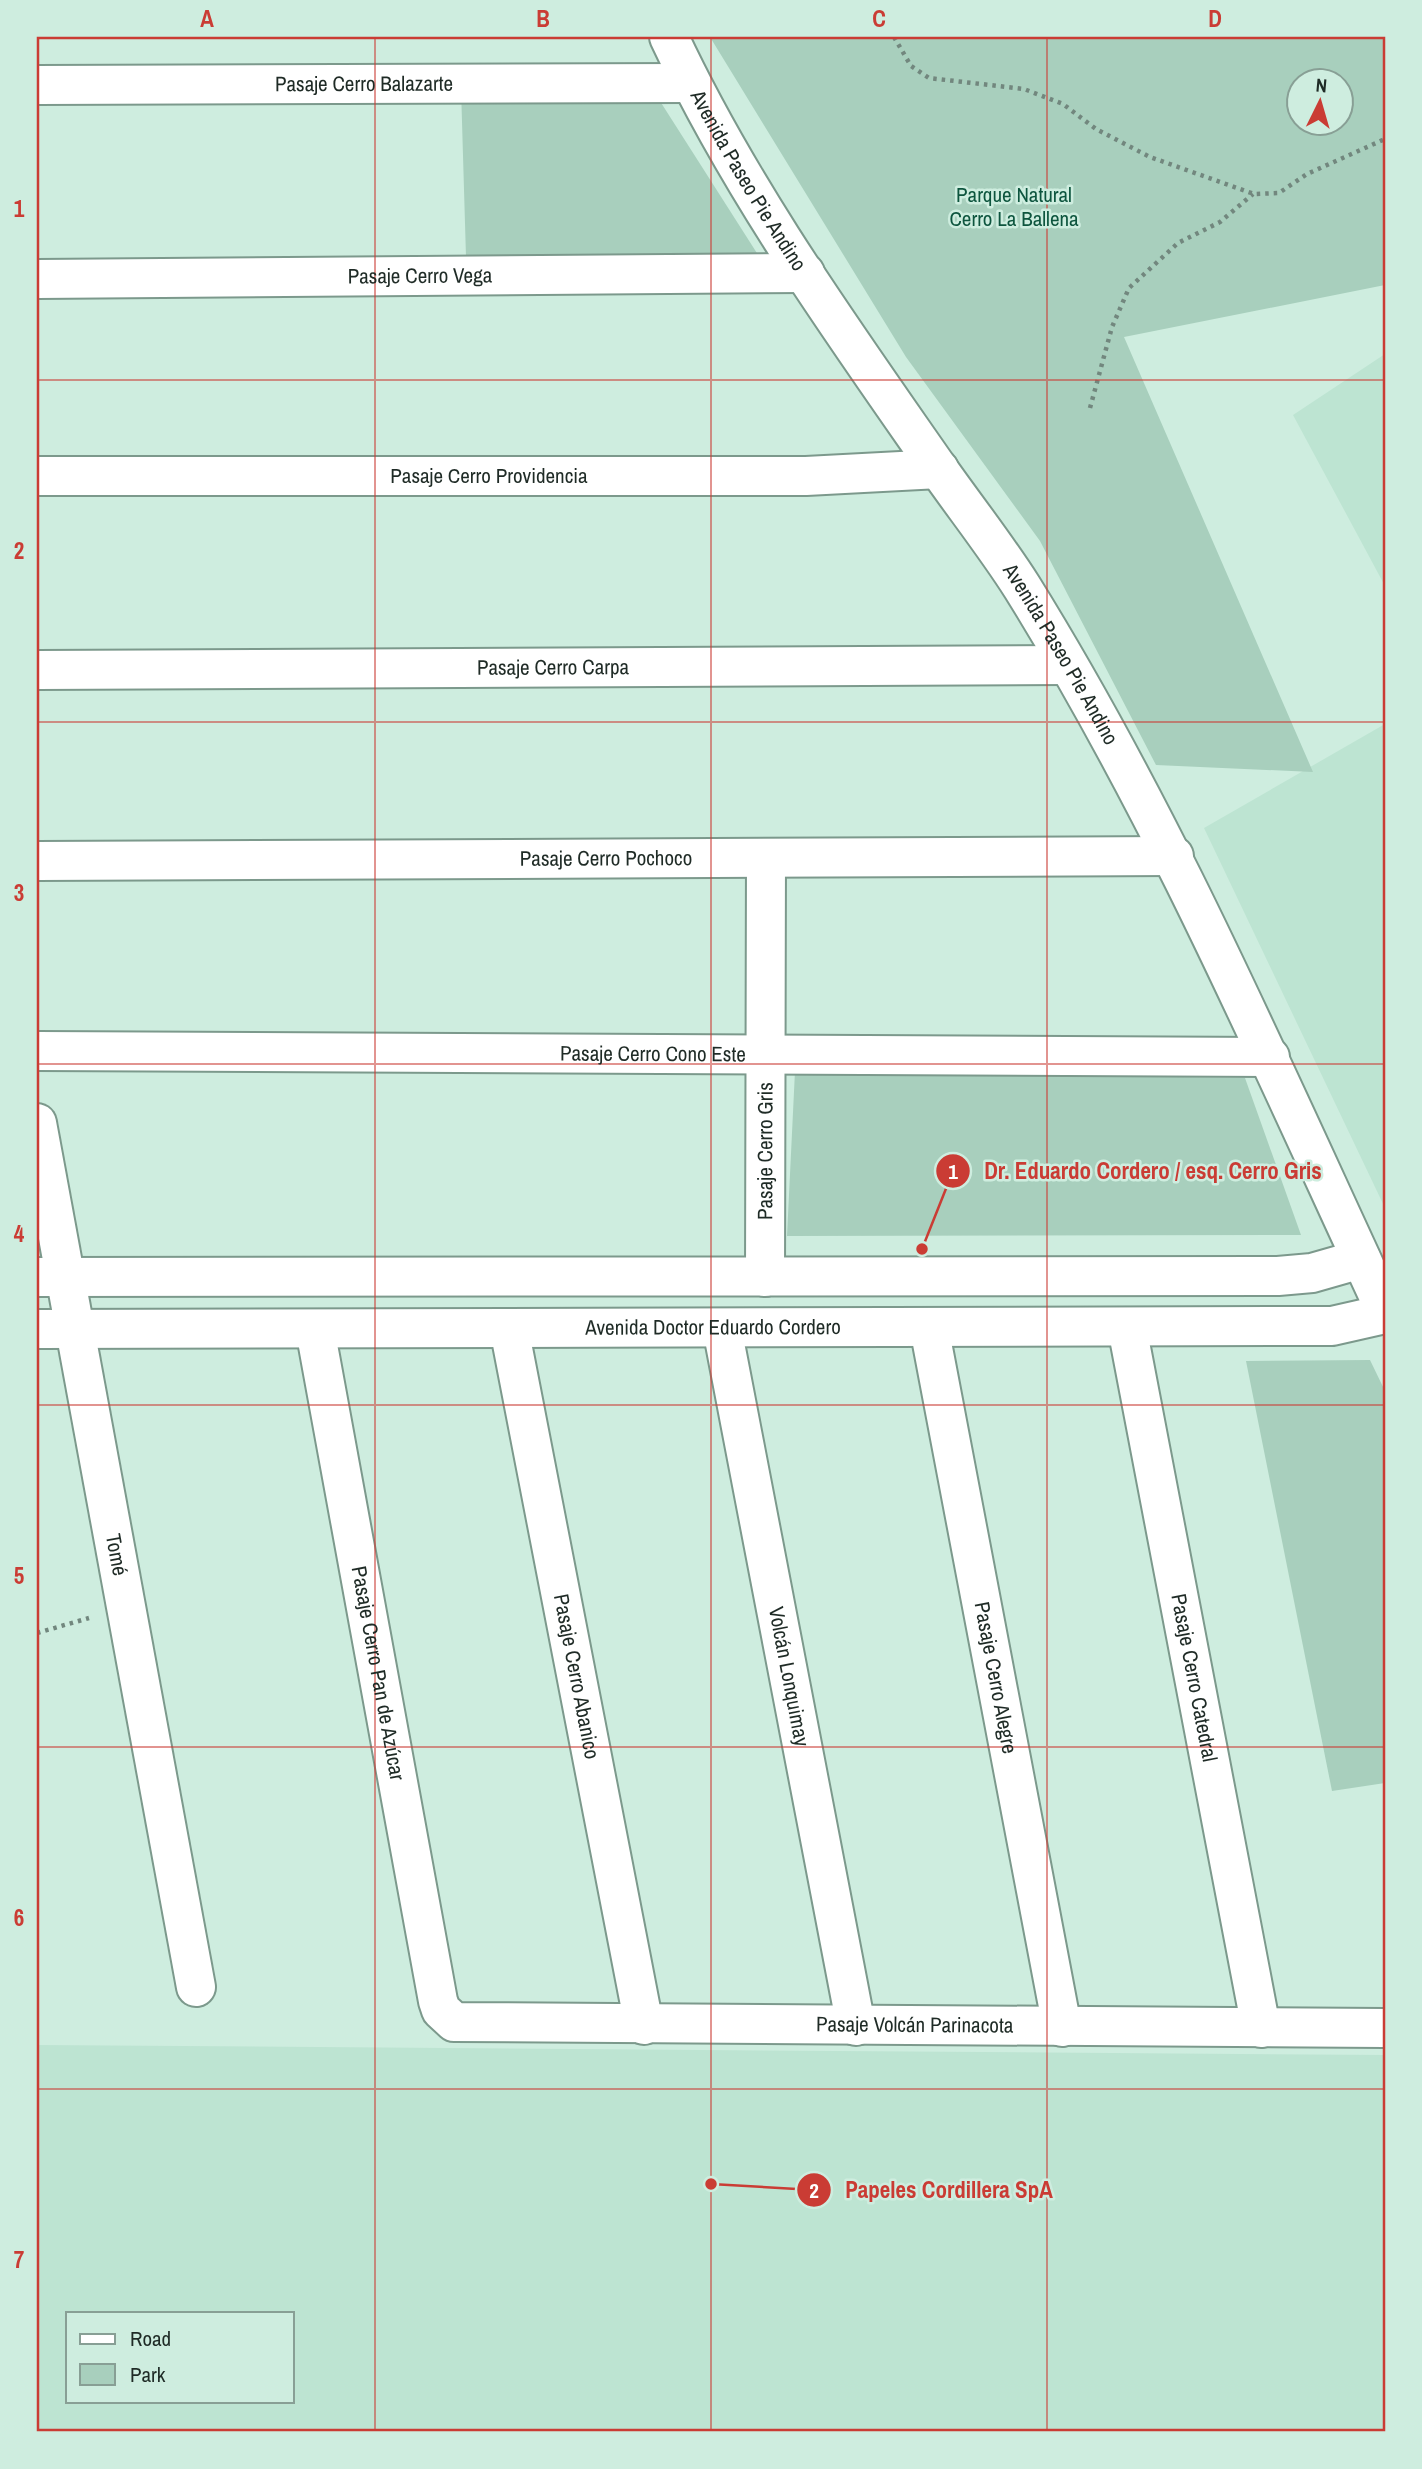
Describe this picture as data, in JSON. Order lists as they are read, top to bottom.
{
  "streets": {
    "street": [
      "Pasaje Cerro Balazarte",
      "Avenida Paseo Pie Andino",
      "Pasaje Cerro Vega",
      "Pasaje Cerro Providencia",
      "Pasaje Cerro Carpa",
      "Pasaje Cerro Pochoco",
      "Pasaje Cerro Cono Este",
      "Pasaje Cerro Gris",
      "Avenida Doctor Eduardo Cordero",
      "Tomé",
      "Pasaje Cerro Pan de Azúcar",
      "Pasaje Cerro Abanico",
      "Volcán Lonquimay",
      "Pasaje Cerro Alegre",
      "Pasaje Cerro Catedral",
      "Pasaje Volcán Parinacota"
    ]
  },
  "crossings": [
    ["Pasaje Cerro Balazarte", "Avenida Paseo Pie Andino"],
    ["Avenida Paseo Pie Andino", "Pasaje Cerro Vega"],
    ["Avenida Paseo Pie Andino", "Pasaje Cerro Providencia"],
    ["Avenida Paseo Pie Andino", "Pasaje Cerro Carpa"],
    ["Avenida Paseo Pie Andino", "Pasaje Cerro Pochoco"],
    ["Avenida Paseo Pie Andino", "Pasaje Cerro Cono Este"],
    ["Avenida Paseo Pie Andino", "Avenida Doctor Eduardo Cordero"],
    ["Pasaje Cerro Pochoco", "Pasaje Cerro Gris"],
    ["Pasaje Cerro Cono Este", "Pasaje Cerro Gris"],
    ["Avenida Doctor Eduardo Cordero", "Tomé"],
    ["Avenida Doctor Eduardo Cordero", "Pasaje Cerro Pan de Azúcar"],
    ["Avenida Doctor Eduardo Cordero", "Pasaje Cerro Abanico"],
    ["Avenida Doctor Eduardo Cordero", "Volcán Lonquimay"],
    ["Avenida Doctor Eduardo Cordero", "Pasaje Cerro Alegre"],
    ["Avenida Doctor Eduardo Cordero", "Pasaje Cerro Catedral"],
    ["Pasaje Cerro Pan de Azúcar", "Pasaje Volcán Parinacota"],
    ["Pasaje Cerro Abanico", "Pasaje Volcán Parinacota"],
    ["Volcán Lonquimay", "Pasaje Volcán Parinacota"],
    ["Pasaje Cerro Alegre", "Pasaje Volcán Parinacota"],
    ["Pasaje Cerro Catedral", "Pasaje Volcán Parinacota"]
  ],
  "parks": ["Parque Natural Cerro La Ballena"],
  "places": ["Dr. Eduardo Cordero / esq. Cerro Gris", "Papeles Cordillera SpA"],
  "legend": ["Road", "Park"],
  "north": "top",
  "grid": {
    "columns": [
      "A",
      "B",
      "C",
      "D"
    ],
    "rows": [
      "1",
      "2",
      "3",
      "4",
      "5",
      "6",
      "7"
    ]
  }
}
